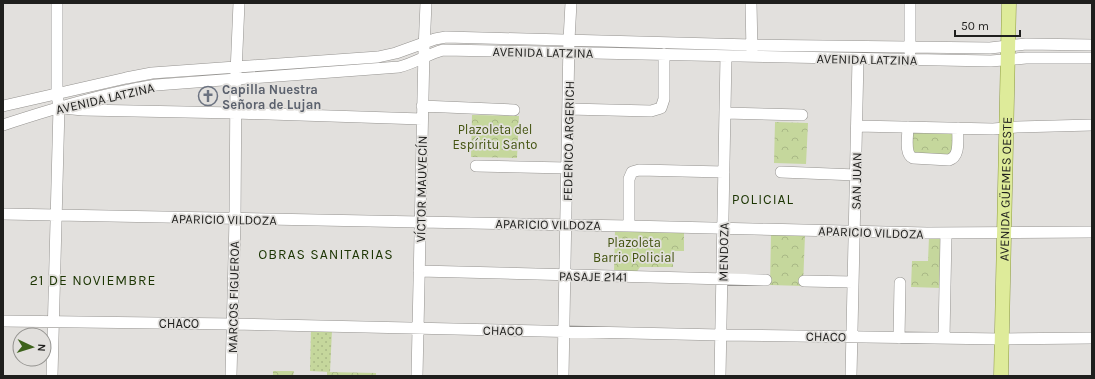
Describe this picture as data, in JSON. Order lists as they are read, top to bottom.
{
  "streets": {
    "main road": ["AVENIDA GÜEMES OESTE"],
    "street": [
      "AVENIDA LATZINA",
      "FEDERICO ARGERICH",
      "SAN JUAN",
      "VÍCTOR MAUVECÍN",
      "APARICIO VILDOZA",
      "MENDOZA",
      "PASAJE 2141",
      "MARCOS FIGUEROA",
      "CHACO"
    ]
  },
  "crossings": [
    ["AVENIDA LATZINA", "FEDERICO ARGERICH"],
    ["AVENIDA LATZINA", "SAN JUAN"],
    ["AVENIDA LATZINA", "VÍCTOR MAUVECÍN"],
    ["AVENIDA LATZINA", "AVENIDA GÜEMES OESTE"],
    ["AVENIDA LATZINA", "MENDOZA"],
    ["AVENIDA LATZINA", "MARCOS FIGUEROA"],
    ["FEDERICO ARGERICH", "APARICIO VILDOZA"],
    ["FEDERICO ARGERICH", "PASAJE 2141"],
    ["FEDERICO ARGERICH", "CHACO"],
    ["SAN JUAN", "APARICIO VILDOZA"],
    ["SAN JUAN", "CHACO"],
    ["VÍCTOR MAUVECÍN", "APARICIO VILDOZA"],
    ["VÍCTOR MAUVECÍN", "PASAJE 2141"],
    ["VÍCTOR MAUVECÍN", "CHACO"],
    ["AVENIDA GÜEMES OESTE", "APARICIO VILDOZA"],
    ["AVENIDA GÜEMES OESTE", "CHACO"],
    ["APARICIO VILDOZA", "MENDOZA"],
    ["APARICIO VILDOZA", "MARCOS FIGUEROA"],
    ["MENDOZA", "PASAJE 2141"],
    ["MENDOZA", "CHACO"],
    ["MARCOS FIGUEROA", "CHACO"]
  ],
  "districts": ["POLICIAL", "OBRAS SANITARIAS", "21 DE NOVIEMBRE"],
  "parks": ["Plazoleta del Espíritu Santo", "Plazoleta Barrio Policial"],
  "places": {
    "church": ["Capilla Nuestra Señora de Lujan"]
  },
  "scale_bar": "50 m",
  "north": "right"
}
